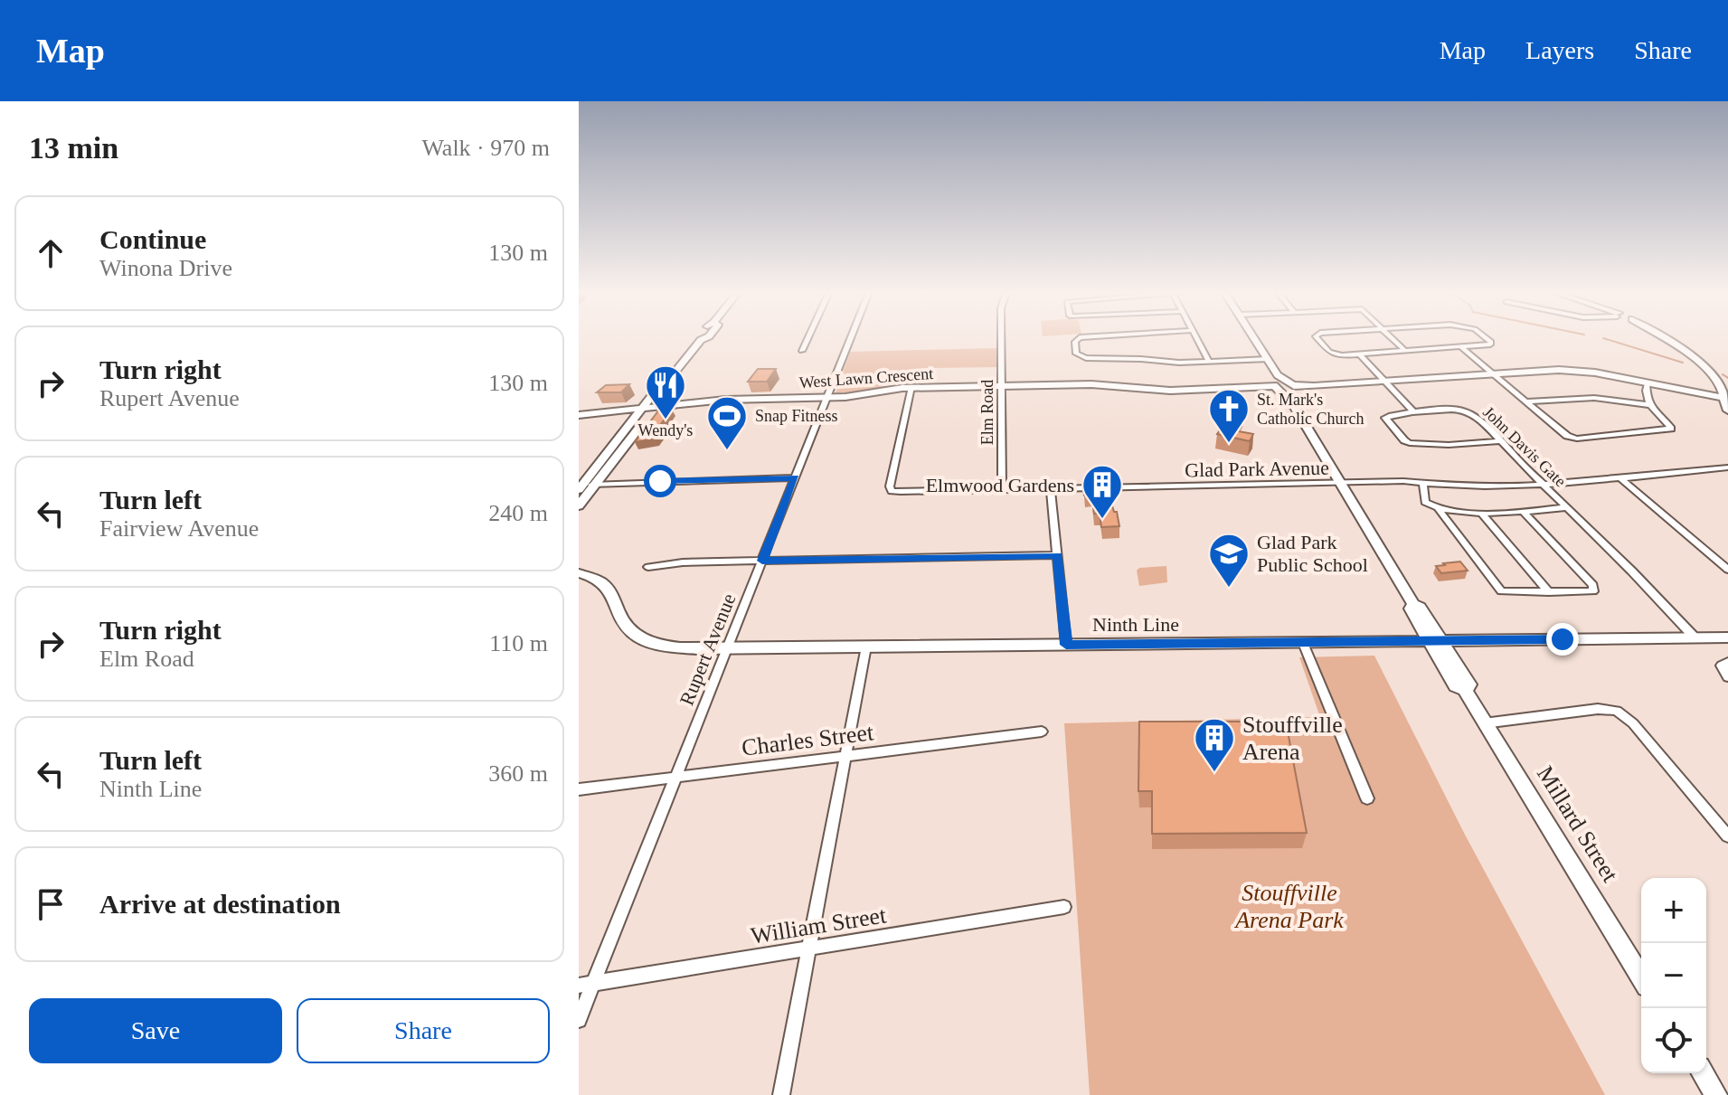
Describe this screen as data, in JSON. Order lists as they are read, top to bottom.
{
  "streets": {
    "street": [
      "West Lawn Crescent",
      "Elm Road",
      "John Davis Gate",
      "Glad Park Avenue",
      "Ninth Line",
      "Rupert Avenue",
      "Charles Street",
      "Millard Street",
      "William Street"
    ]
  },
  "crossings": [
    ["West Lawn Crescent", "Elm Road"],
    ["West Lawn Crescent", "Glad Park Avenue"],
    ["West Lawn Crescent", "Rupert Avenue"],
    ["West Lawn Crescent", "Millard Street"],
    ["Elm Road", "Glad Park Avenue"],
    ["John Davis Gate", "Glad Park Avenue"],
    ["John Davis Gate", "Ninth Line"],
    ["Glad Park Avenue", "Millard Street"],
    ["Ninth Line", "Rupert Avenue"],
    ["Ninth Line", "Millard Street"],
    ["Rupert Avenue", "Charles Street"],
    ["Rupert Avenue", "William Street"]
  ],
  "parks": ["Stouffville Arena Park"],
  "places": {
    "restaurant": ["Wendy's"],
    "church": ["St. Mark's Catholic Church"],
    "sports": ["Snap Fitness"],
    "building": ["Elmwood Gardens", "Stouffville Arena"],
    "school or university": ["Glad Park Public School"]
  },
  "page": {
    "header": "Map",
    "nav": ["Map", "Layers", "Share"],
    "heading": ["13 min", "Walk · 970 m"],
    "list": [
      ["Continue", "Winona Drive", "130 m"],
      ["Turn right", "Rupert Avenue", "130 m"],
      ["Turn left", "Fairview Avenue", "240 m"],
      ["Turn right", "Elm Road", "110 m"],
      ["Turn left", "Ninth Line", "360 m"],
      "Arrive at destination"
    ],
    "map_buttons": ["+", "−"],
    "buttons": ["Save", "Share"]
  }
}
